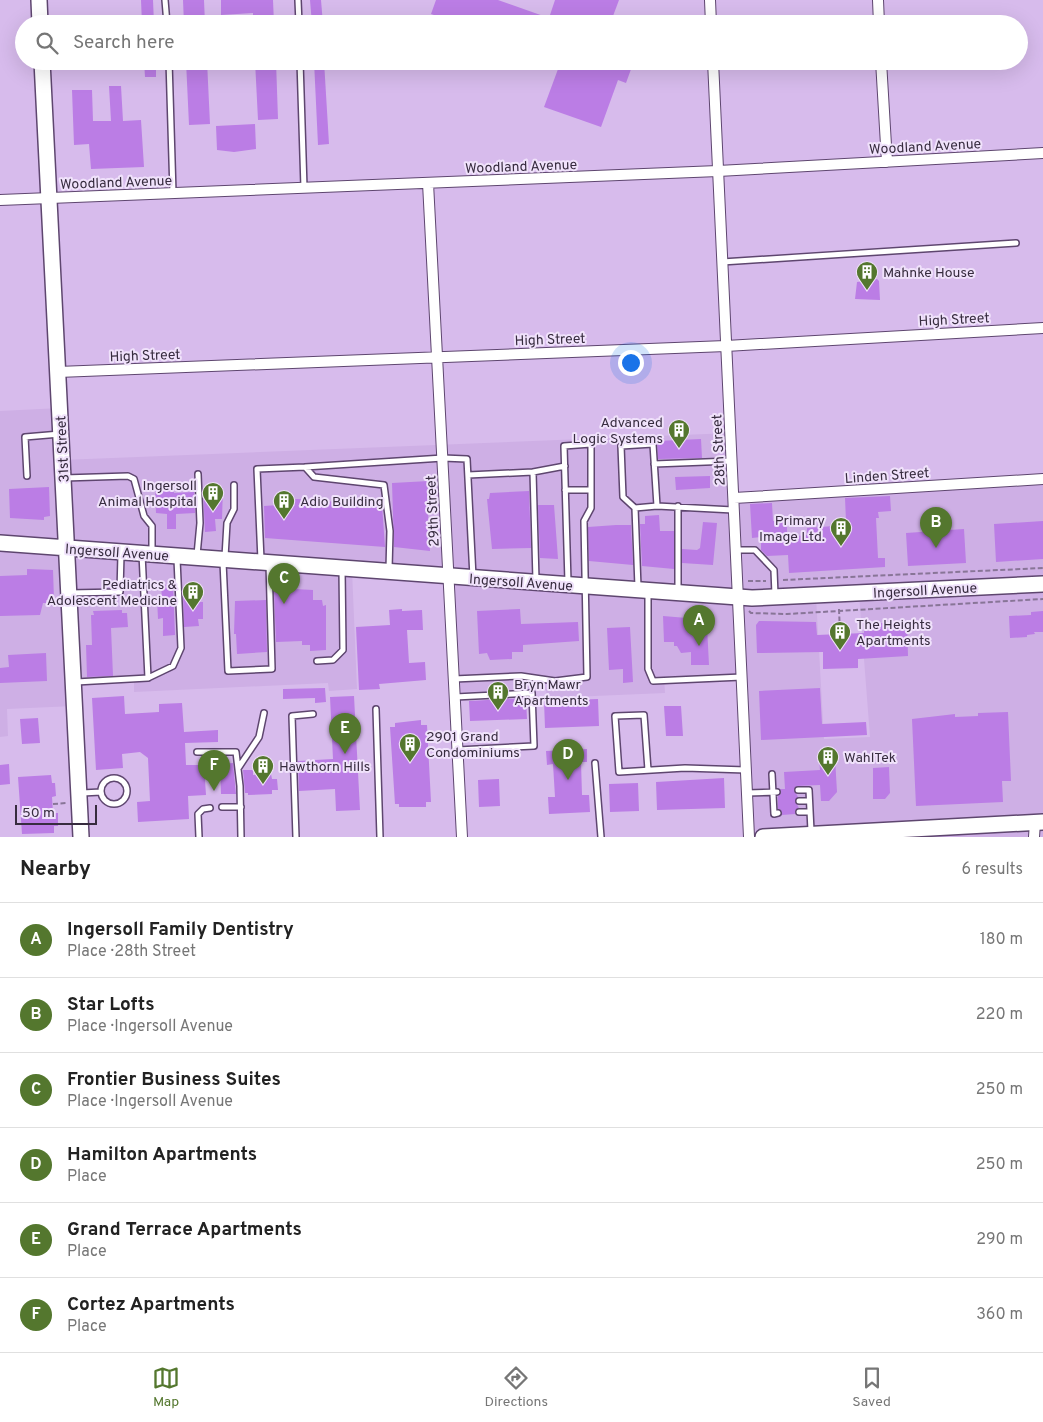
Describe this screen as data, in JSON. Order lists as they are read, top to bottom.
{
  "streets": {
    "main road": ["31st Street", "Ingersoll Avenue"],
    "street": [
      "Woodland Avenue",
      "High Street",
      "28th Street",
      "Linden Street",
      "29th Street"
    ]
  },
  "crossings": [
    ["Woodland Avenue", "31st Street"],
    ["Woodland Avenue", "28th Street"],
    ["Woodland Avenue", "29th Street"],
    ["High Street", "31st Street"],
    ["High Street", "28th Street"],
    ["High Street", "29th Street"],
    ["31st Street", "Ingersoll Avenue"],
    ["28th Street", "Linden Street"],
    ["28th Street", "Ingersoll Avenue"],
    ["29th Street", "Ingersoll Avenue"]
  ],
  "places": {
    "building": [
      "Mahnke House",
      "Advanced Logic Systems",
      "Ingersoll Animal Hospital",
      "Adio Building",
      "Primary Image Ltd.",
      "Pediatrics & Adolescent Medicine",
      "The Heights Apartments",
      "Bryn Mawr Apartments",
      "2901 Grand Condominiums",
      "WahlTek",
      "Hawthorn Hills"
    ]
  },
  "scale_bar": "50 m",
  "page": {
    "search": "Search here",
    "pins": [
      "B",
      "C",
      "A",
      "E",
      "D",
      "F"
    ],
    "scale": "50 m",
    "heading": ["Nearby", "6 results"],
    "list": [
      {
        "mark": "A",
        "name": "Ingersoll Family Dentistry",
        "note": "Place · 28th Street",
        "value": "180 m"
      },
      {
        "mark": "B",
        "name": "Star Lofts",
        "note": "Place · Ingersoll Avenue",
        "value": "220 m"
      },
      {
        "mark": "C",
        "name": "Frontier Business Suites",
        "note": "Place · Ingersoll Avenue",
        "value": "250 m"
      },
      {
        "mark": "D",
        "name": "Hamilton Apartments",
        "note": "Place",
        "value": "250 m"
      },
      {
        "mark": "E",
        "name": "Grand Terrace Apartments",
        "note": "Place",
        "value": "290 m"
      },
      {
        "mark": "F",
        "name": "Cortez Apartments",
        "note": "Place",
        "value": "360 m"
      }
    ],
    "nav": ["Map", "Directions", "Saved"]
  }
}
